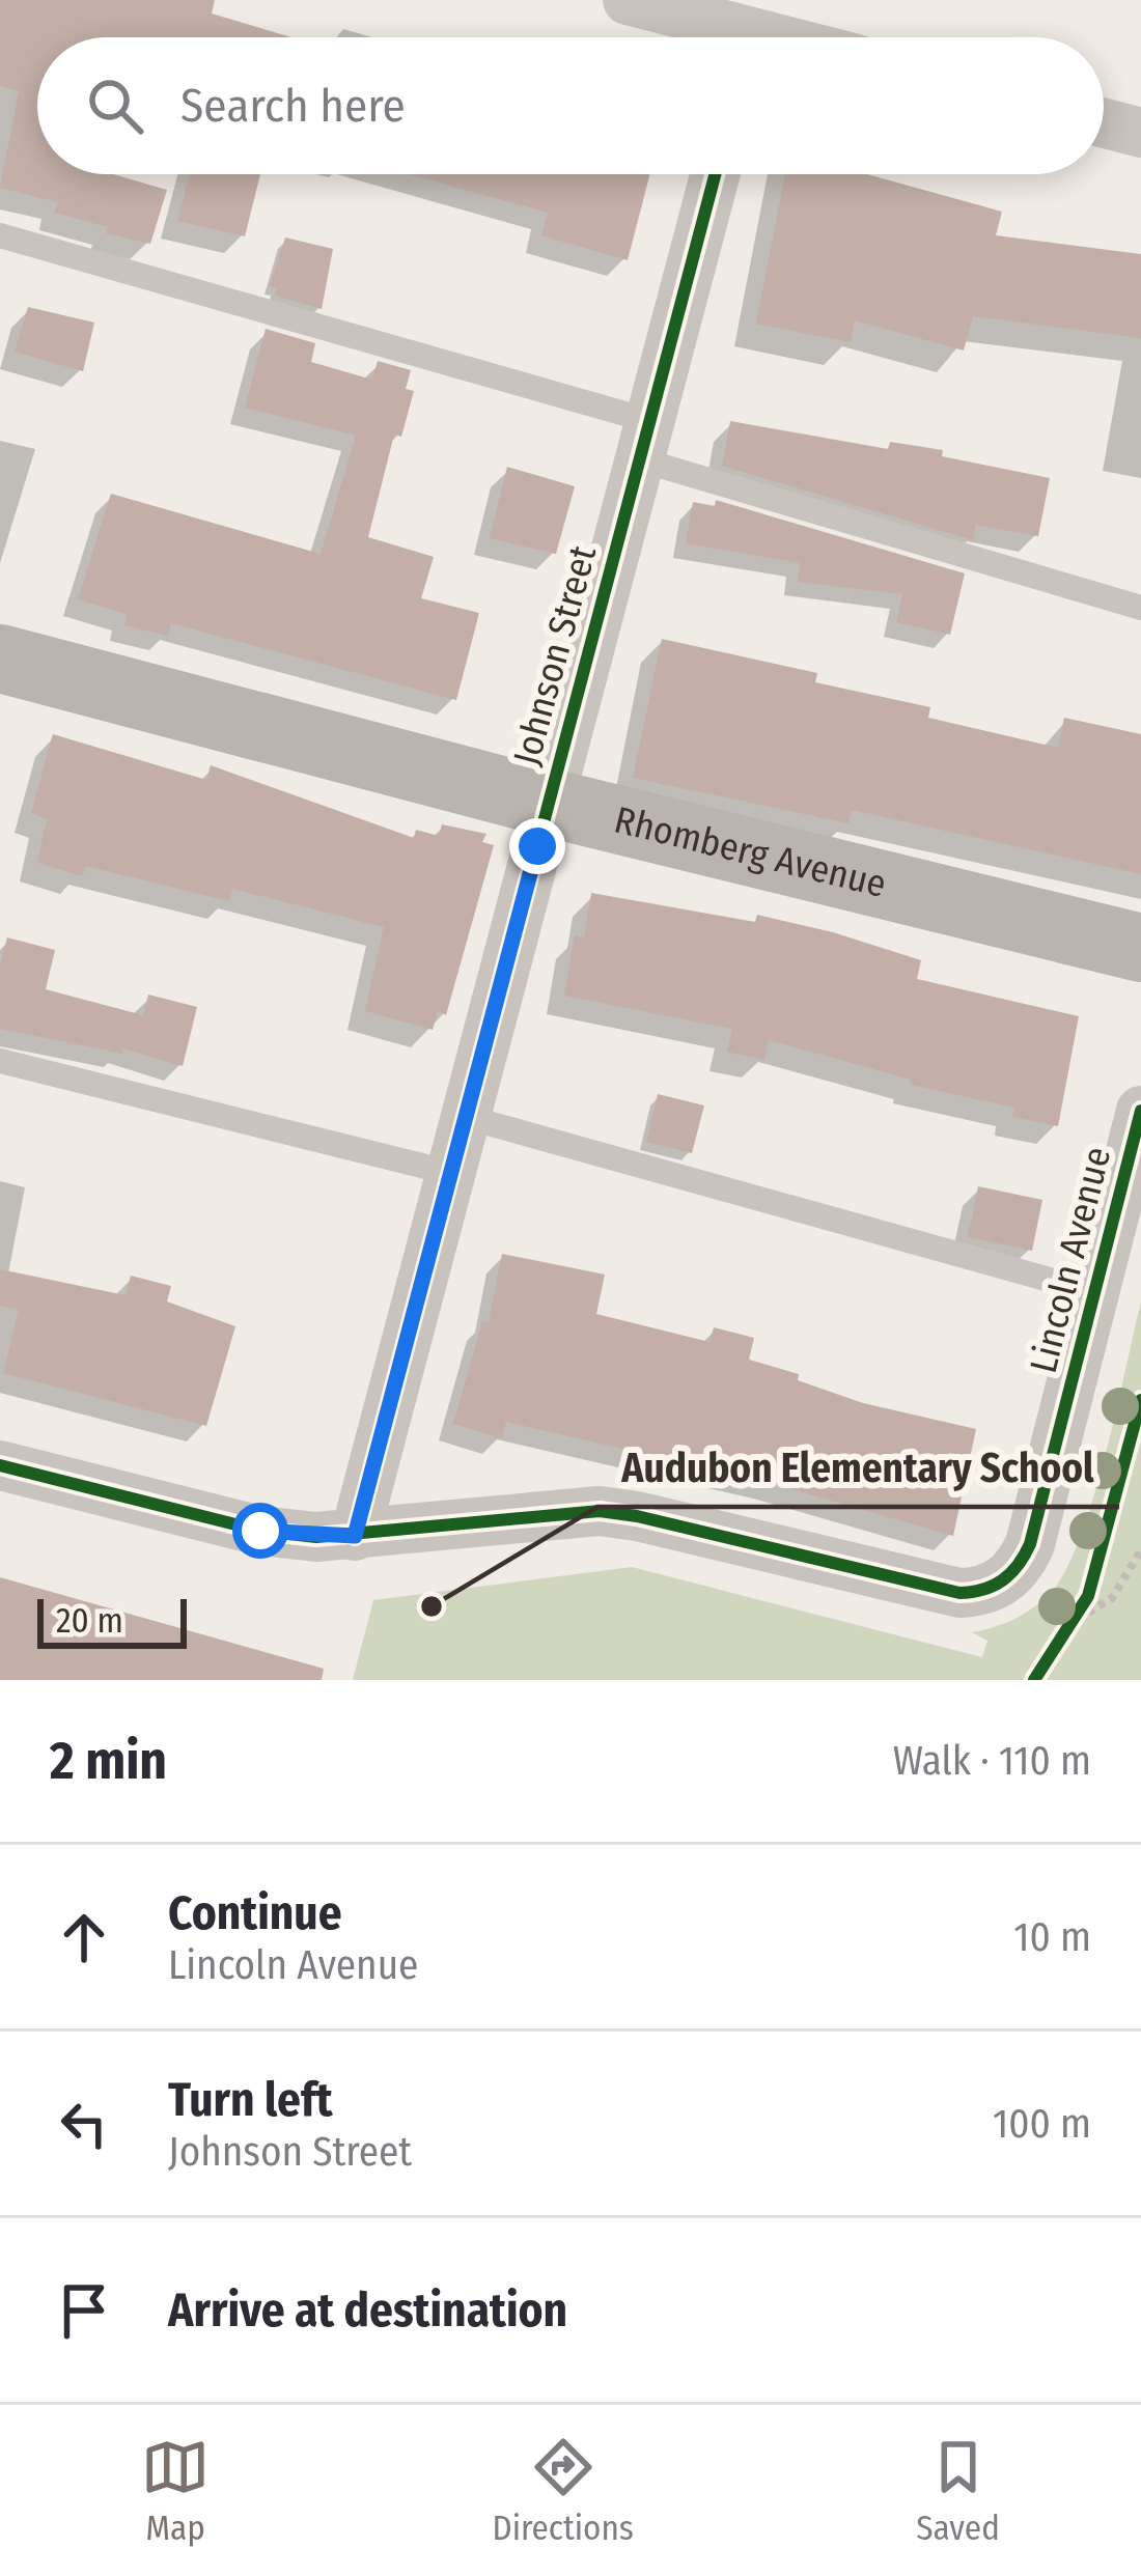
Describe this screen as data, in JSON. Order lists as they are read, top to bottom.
{
  "streets": {
    "main road": ["Rhomberg Avenue"],
    "street": ["Johnson Street", "Lincoln Avenue"]
  },
  "crossings": [
    ["Johnson Street", "Rhomberg Avenue"],
    ["Johnson Street", "Lincoln Avenue"]
  ],
  "places": ["Audubon Elementary School"],
  "scale_bar": "20 m",
  "page": {
    "search": "Search here",
    "scale": "20 m",
    "heading": ["2 min", "Walk · 110 m"],
    "list": [
      ["Continue", "Lincoln Avenue", "10 m"],
      ["Turn left", "Johnson Street", "100 m"],
      "Arrive at destination"
    ],
    "nav": ["Map", "Directions", "Saved"]
  }
}
